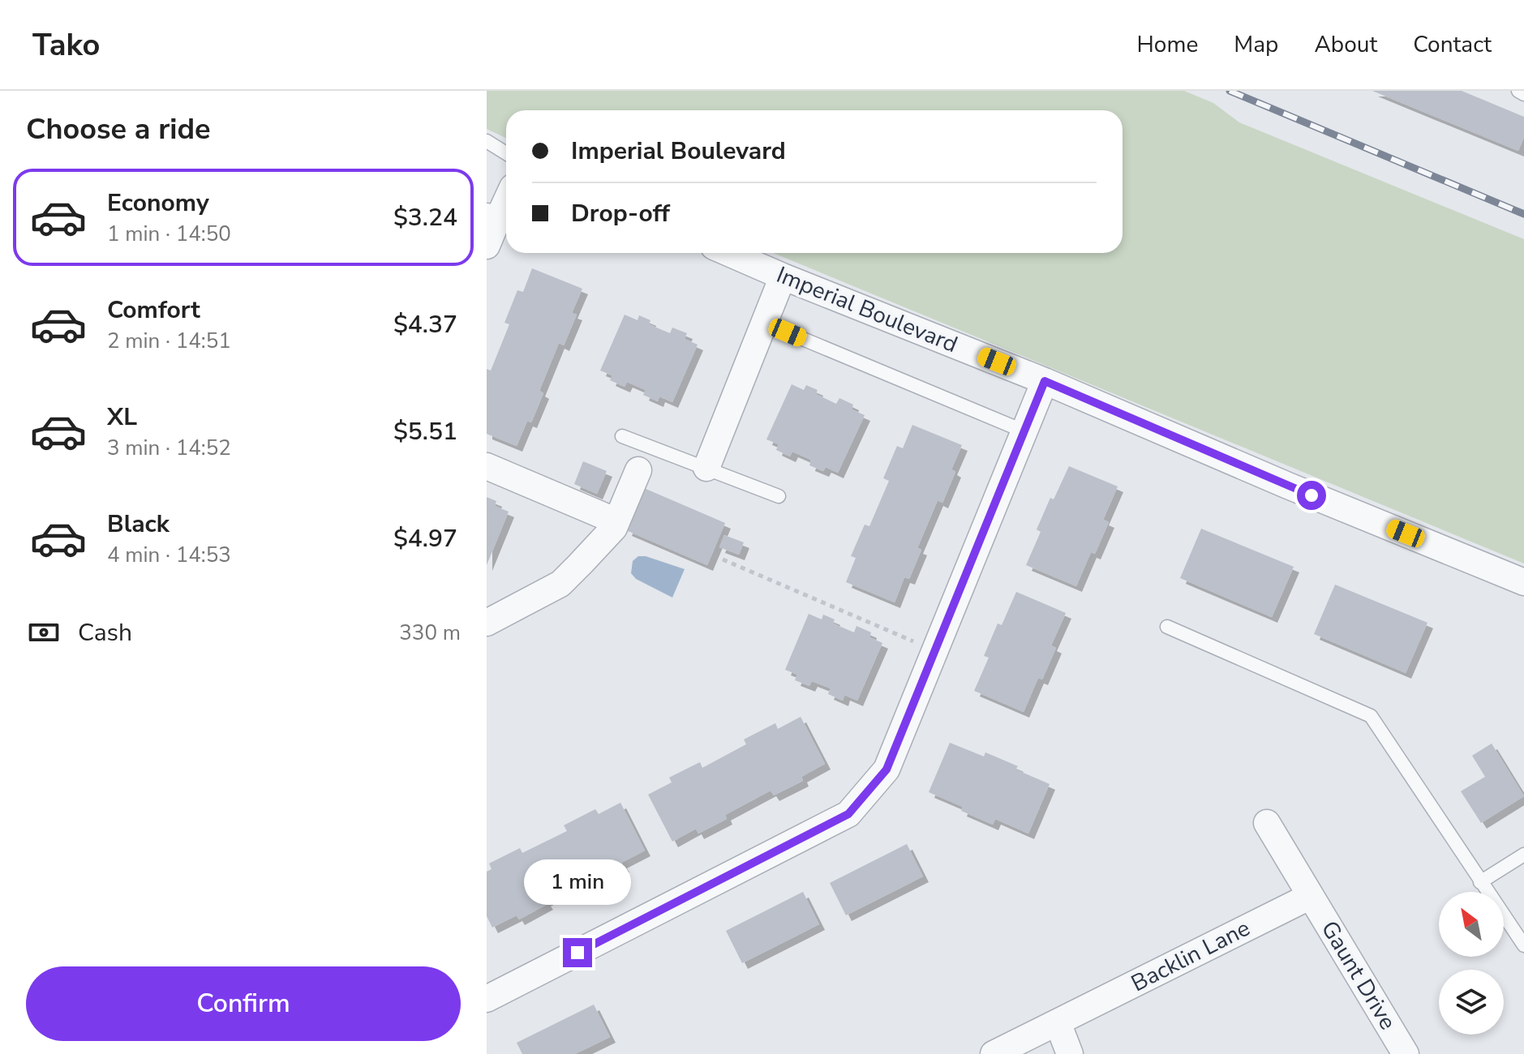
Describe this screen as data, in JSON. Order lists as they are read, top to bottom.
{
  "streets": {
    "street": ["Imperial Boulevard", "Backlin Lane", "Gaunt Drive"]
  },
  "crossings": [
    ["Backlin Lane", "Gaunt Drive"]
  ],
  "north": "top left",
  "page": {
    "header": "Tako",
    "nav": [
      "Home",
      "Map",
      "About",
      "Contact"
    ],
    "heading": "Choose a ride",
    "banner": ["Imperial Boulevard", "Drop-off"],
    "list": [
      {
        "name": "Economy",
        "note": "1 min · 14:50",
        "value": "$3.24"
      },
      {
        "name": "Comfort",
        "note": "2 min · 14:51",
        "value": "$4.37"
      },
      {
        "name": "XL",
        "note": "3 min · 14:52",
        "value": "$5.51"
      },
      {
        "name": "Black",
        "note": "4 min · 14:53",
        "value": "$4.97"
      }
    ],
    "pay": ["Cash", "330 m"],
    "bubble": "1 min",
    "buttons": "Confirm"
  }
}
